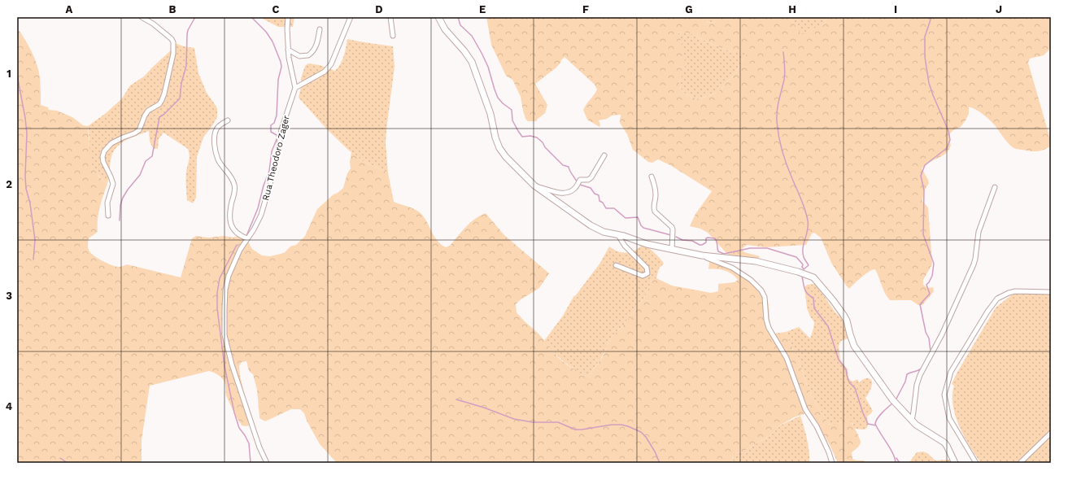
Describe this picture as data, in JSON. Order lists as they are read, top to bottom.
{
  "streets": {
    "street": ["Rua Theodoro Zager"]
  },
  "grid": {
    "columns": [
      "A",
      "B",
      "C",
      "D",
      "E",
      "F",
      "G",
      "H",
      "I",
      "J"
    ],
    "rows": [
      "1",
      "2",
      "3",
      "4"
    ]
  }
}
